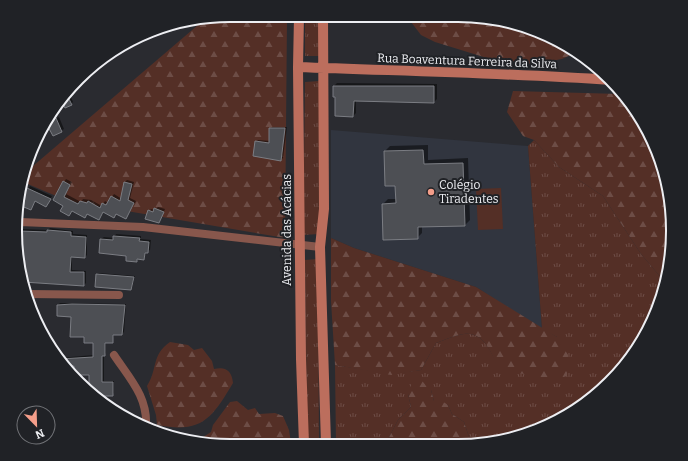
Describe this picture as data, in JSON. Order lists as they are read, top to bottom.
{
  "streets": {
    "street": ["Rua Boaventura Ferreira da Silva", "Avenida das Acácias"]
  },
  "places": ["Colégio Tiradentes"],
  "north": "bottom right"
}
